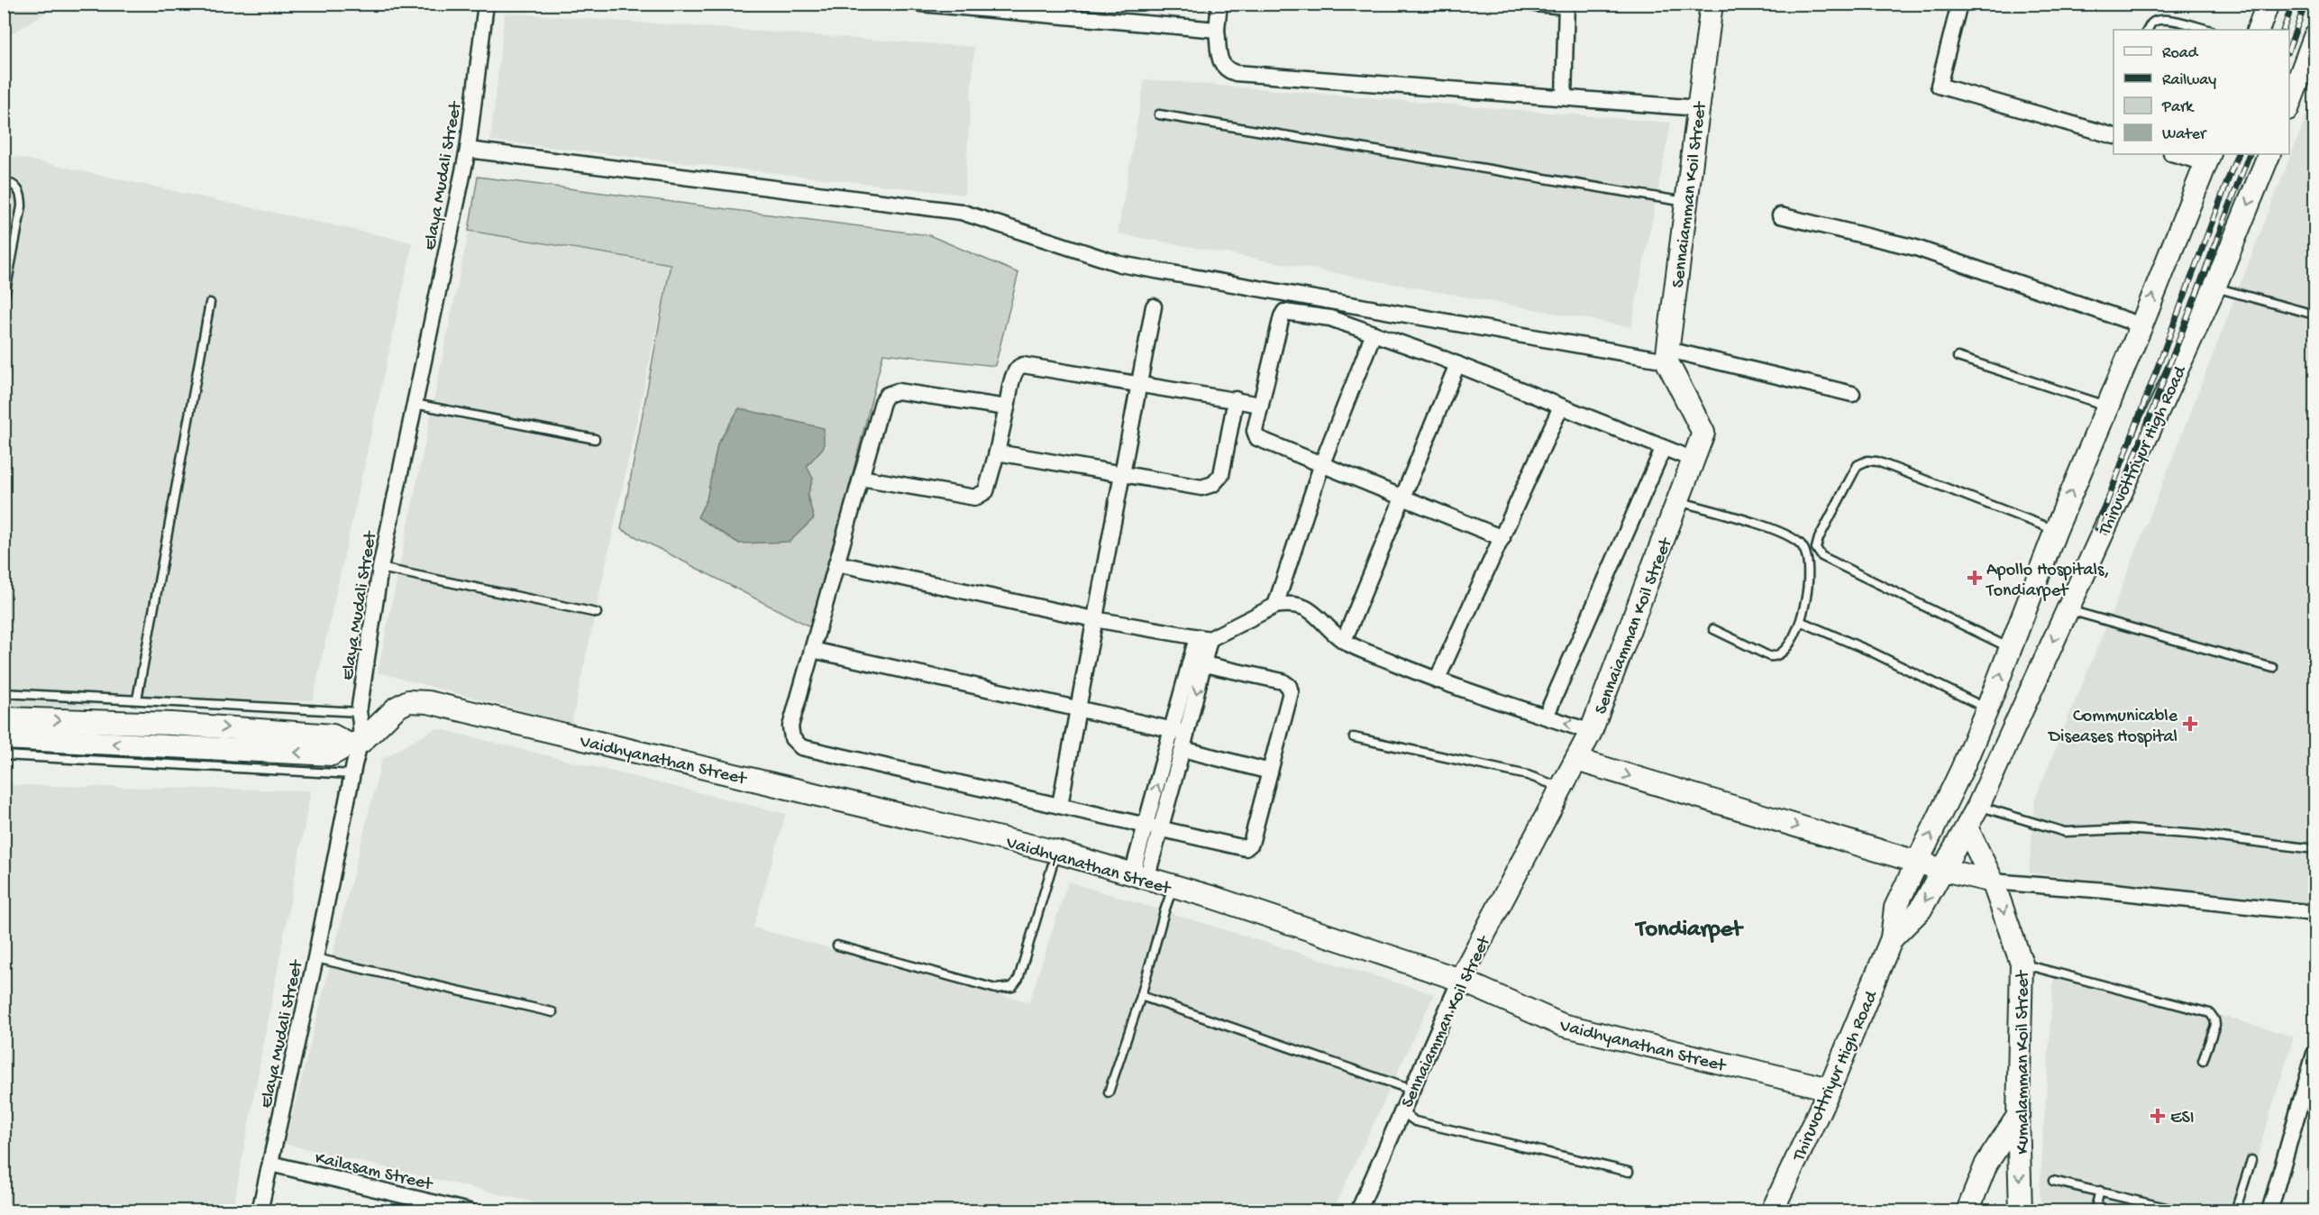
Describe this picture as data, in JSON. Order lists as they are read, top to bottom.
{
  "streets": {
    "main road": [
      "Sennaiamman Koil Street",
      "Thiruvottriyur High Road",
      "Vaidhyanathan Street",
      "Kumalamman Koil Street"
    ],
    "street": ["Elaya Mudali Street", "Kailasam Street"]
  },
  "crossings": [
    ["Elaya Mudali Street", "Vaidhyanathan Street"],
    ["Elaya Mudali Street", "Kailasam Street"],
    ["Sennaiamman Koil Street", "Vaidhyanathan Street"],
    ["Thiruvottriyur High Road", "Vaidhyanathan Street"],
    ["Thiruvottriyur High Road", "Kumalamman Koil Street"]
  ],
  "one_way": ["Kumalamman Koil Street"],
  "districts": ["Tondiarpet"],
  "places": {
    "health": ["Apollo Hospitals, Tondiarpet", "Communicable Diseases Hospital", "ESI"]
  },
  "legend": [
    "Road",
    "Railway",
    "Park",
    "Water"
  ]
}
